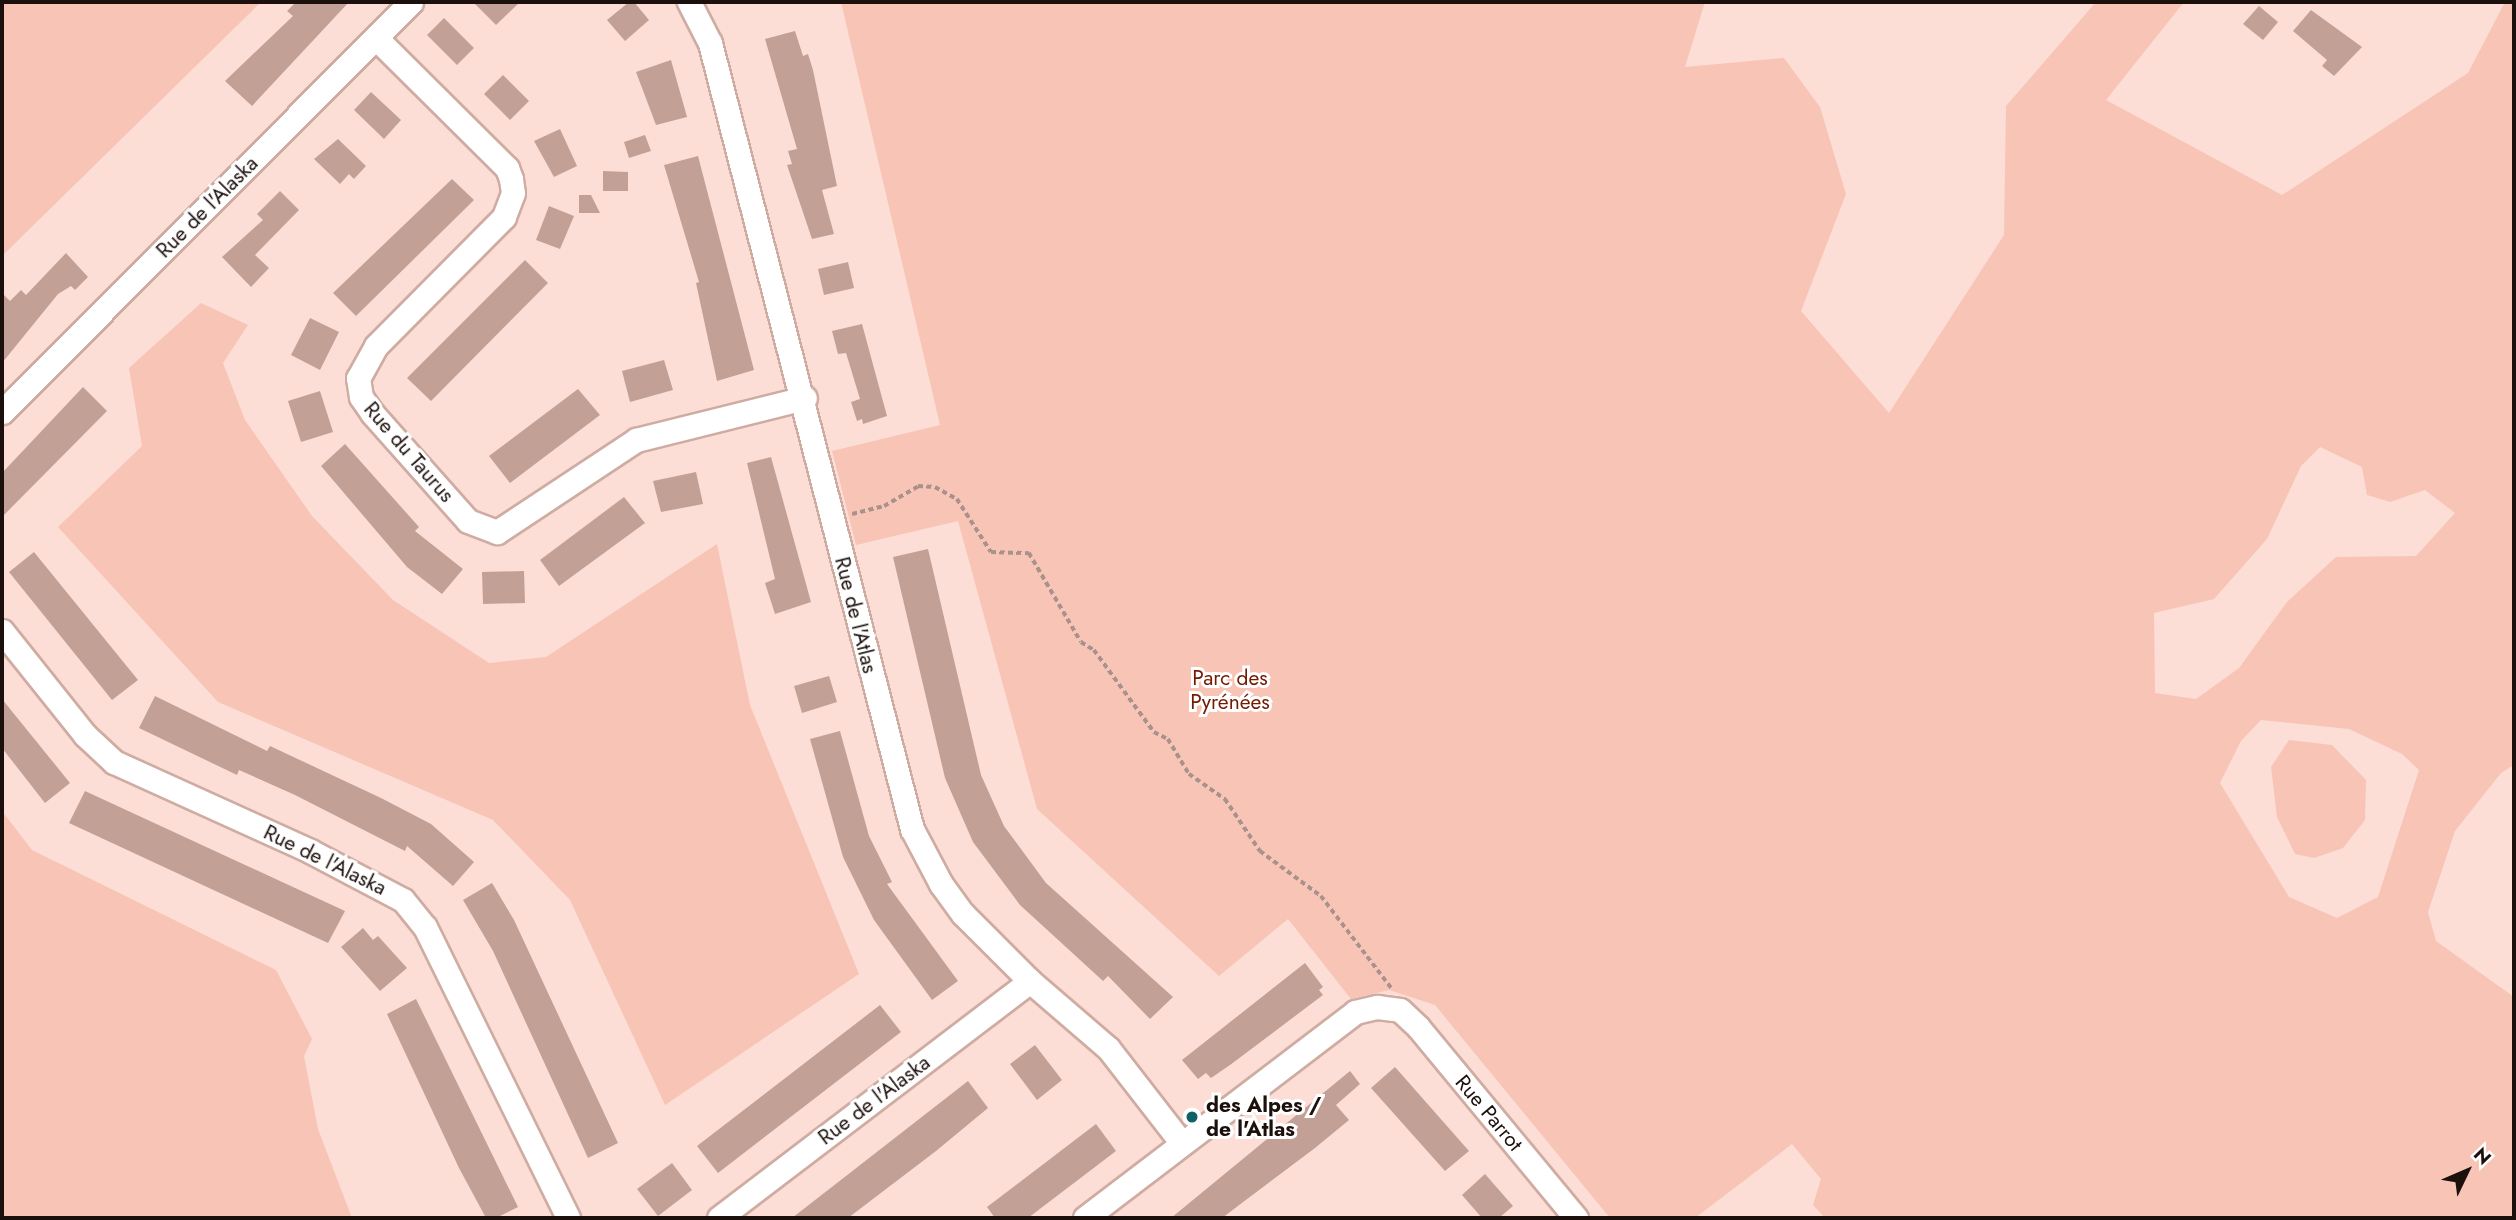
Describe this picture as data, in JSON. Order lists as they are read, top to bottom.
{
  "streets": {
    "street": [
      "Rue de l'Alaska",
      "Rue du Taurus",
      "Rue de l'Atlas",
      "Rue Parrot"
    ]
  },
  "crossings": [
    ["Rue de l'Alaska", "Rue du Taurus"],
    ["Rue de l'Alaska", "Rue de l'Atlas"],
    ["Rue du Taurus", "Rue de l'Atlas"]
  ],
  "parks": ["Parc des Pyrénées"],
  "places": ["des Alpes / de l'Atlas"],
  "north": "top right"
}
